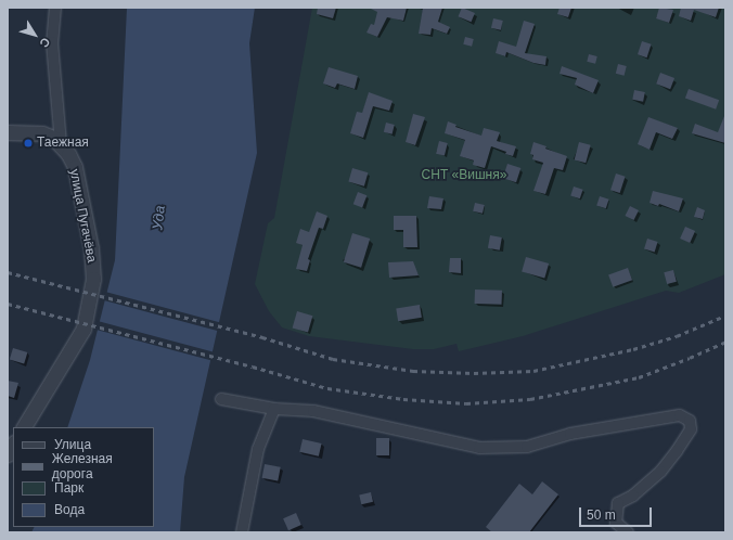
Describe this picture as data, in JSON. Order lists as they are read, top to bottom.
{
  "streets": {
    "street": ["улица Пугачёва"]
  },
  "water": ["Уда"],
  "parks": ["СНТ «Вишня»"],
  "places": ["Таежная"],
  "legend": [
    "Улица",
    "Железная дорога",
    "Парк",
    "Вода"
  ],
  "scale_bar": "50 m",
  "north": "bottom right"
}
